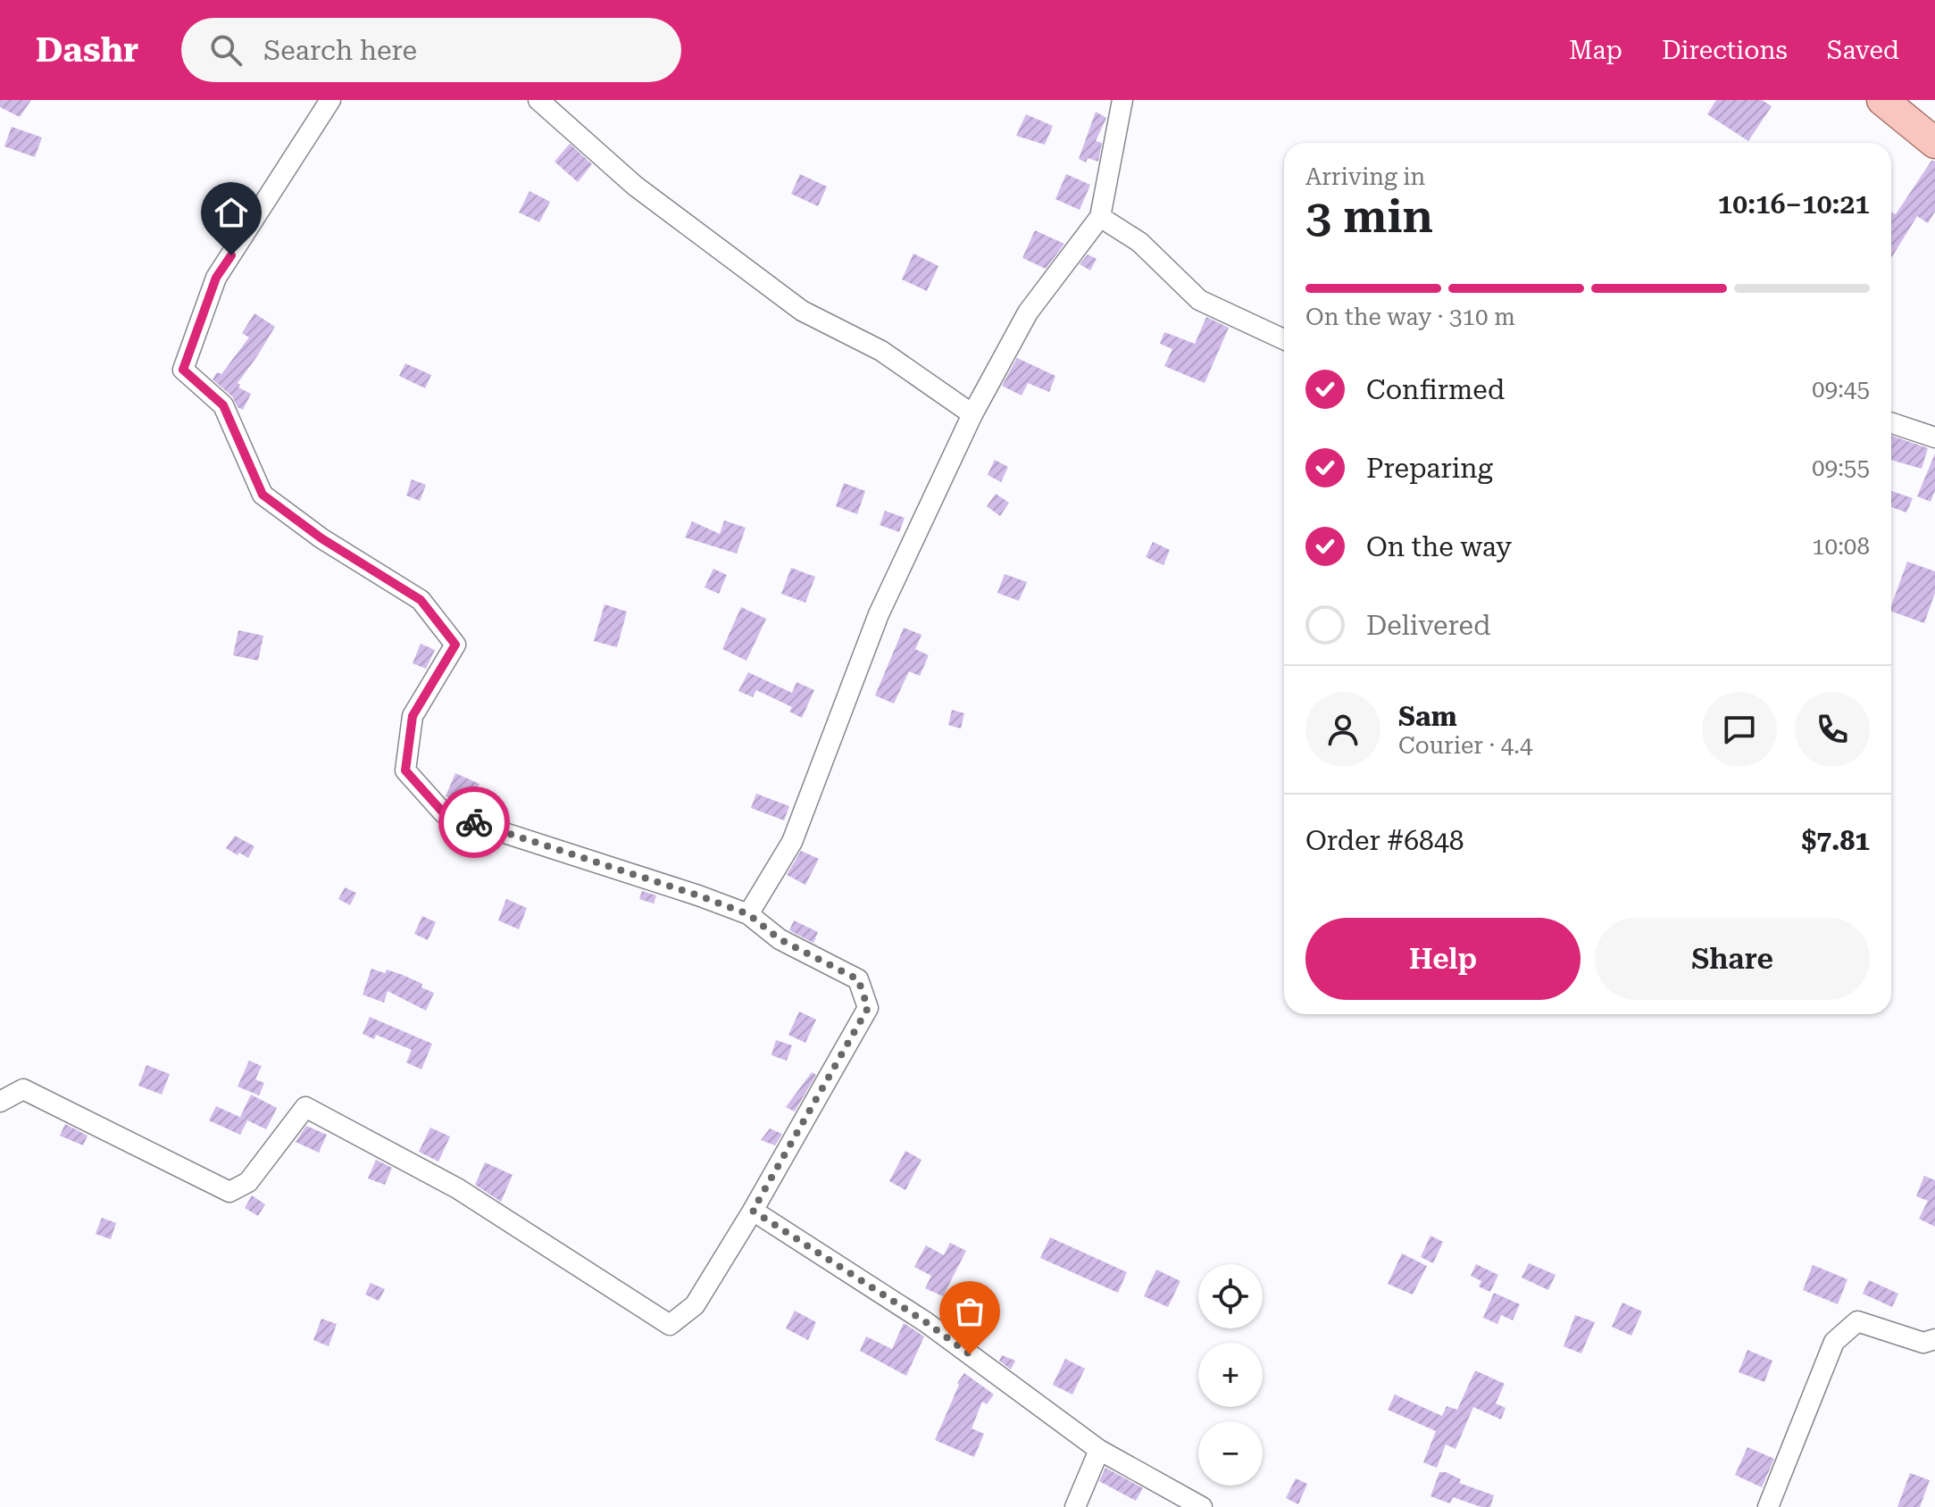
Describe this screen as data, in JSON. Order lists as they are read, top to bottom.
{
  "page": {
    "header": "Dashr",
    "search": "Search here",
    "nav": ["Map", "Directions", "Saved"],
    "heading": ["3 min", "Arriving in", "10:16–10:21"],
    "panel": [
      "Sam",
      "Courier · 4.4",
      "Order #6848",
      "$7.81"
    ],
    "bar": "On the way · 310 m",
    "list": [
      ["Confirmed", "09:45"],
      ["Preparing", "09:55"],
      ["On the way", "10:08"],
      "Delivered"
    ],
    "buttons": ["Help", "Share"],
    "map_buttons": ["+", "−"]
  }
}
